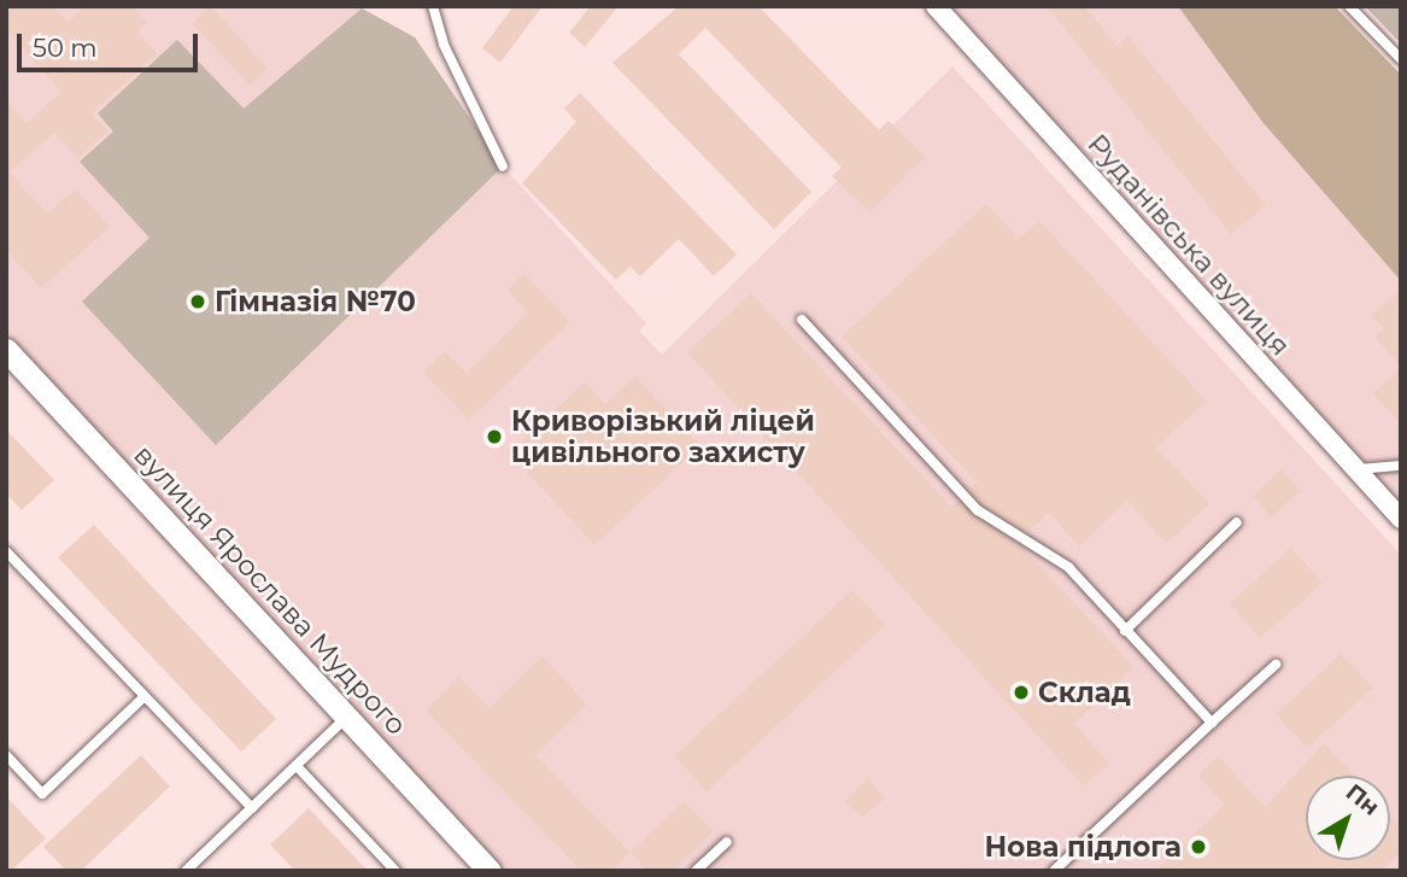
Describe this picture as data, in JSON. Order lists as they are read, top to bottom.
{
  "streets": {
    "street": ["Руданівська вулиця", "вулиця Ярослава Мудрого"]
  },
  "places": [
    "Гімназія №70",
    "Криворізький ліцей цивільного захисту",
    "Склад",
    "Нова підлога"
  ],
  "scale_bar": "50 m",
  "north": "top right"
}
